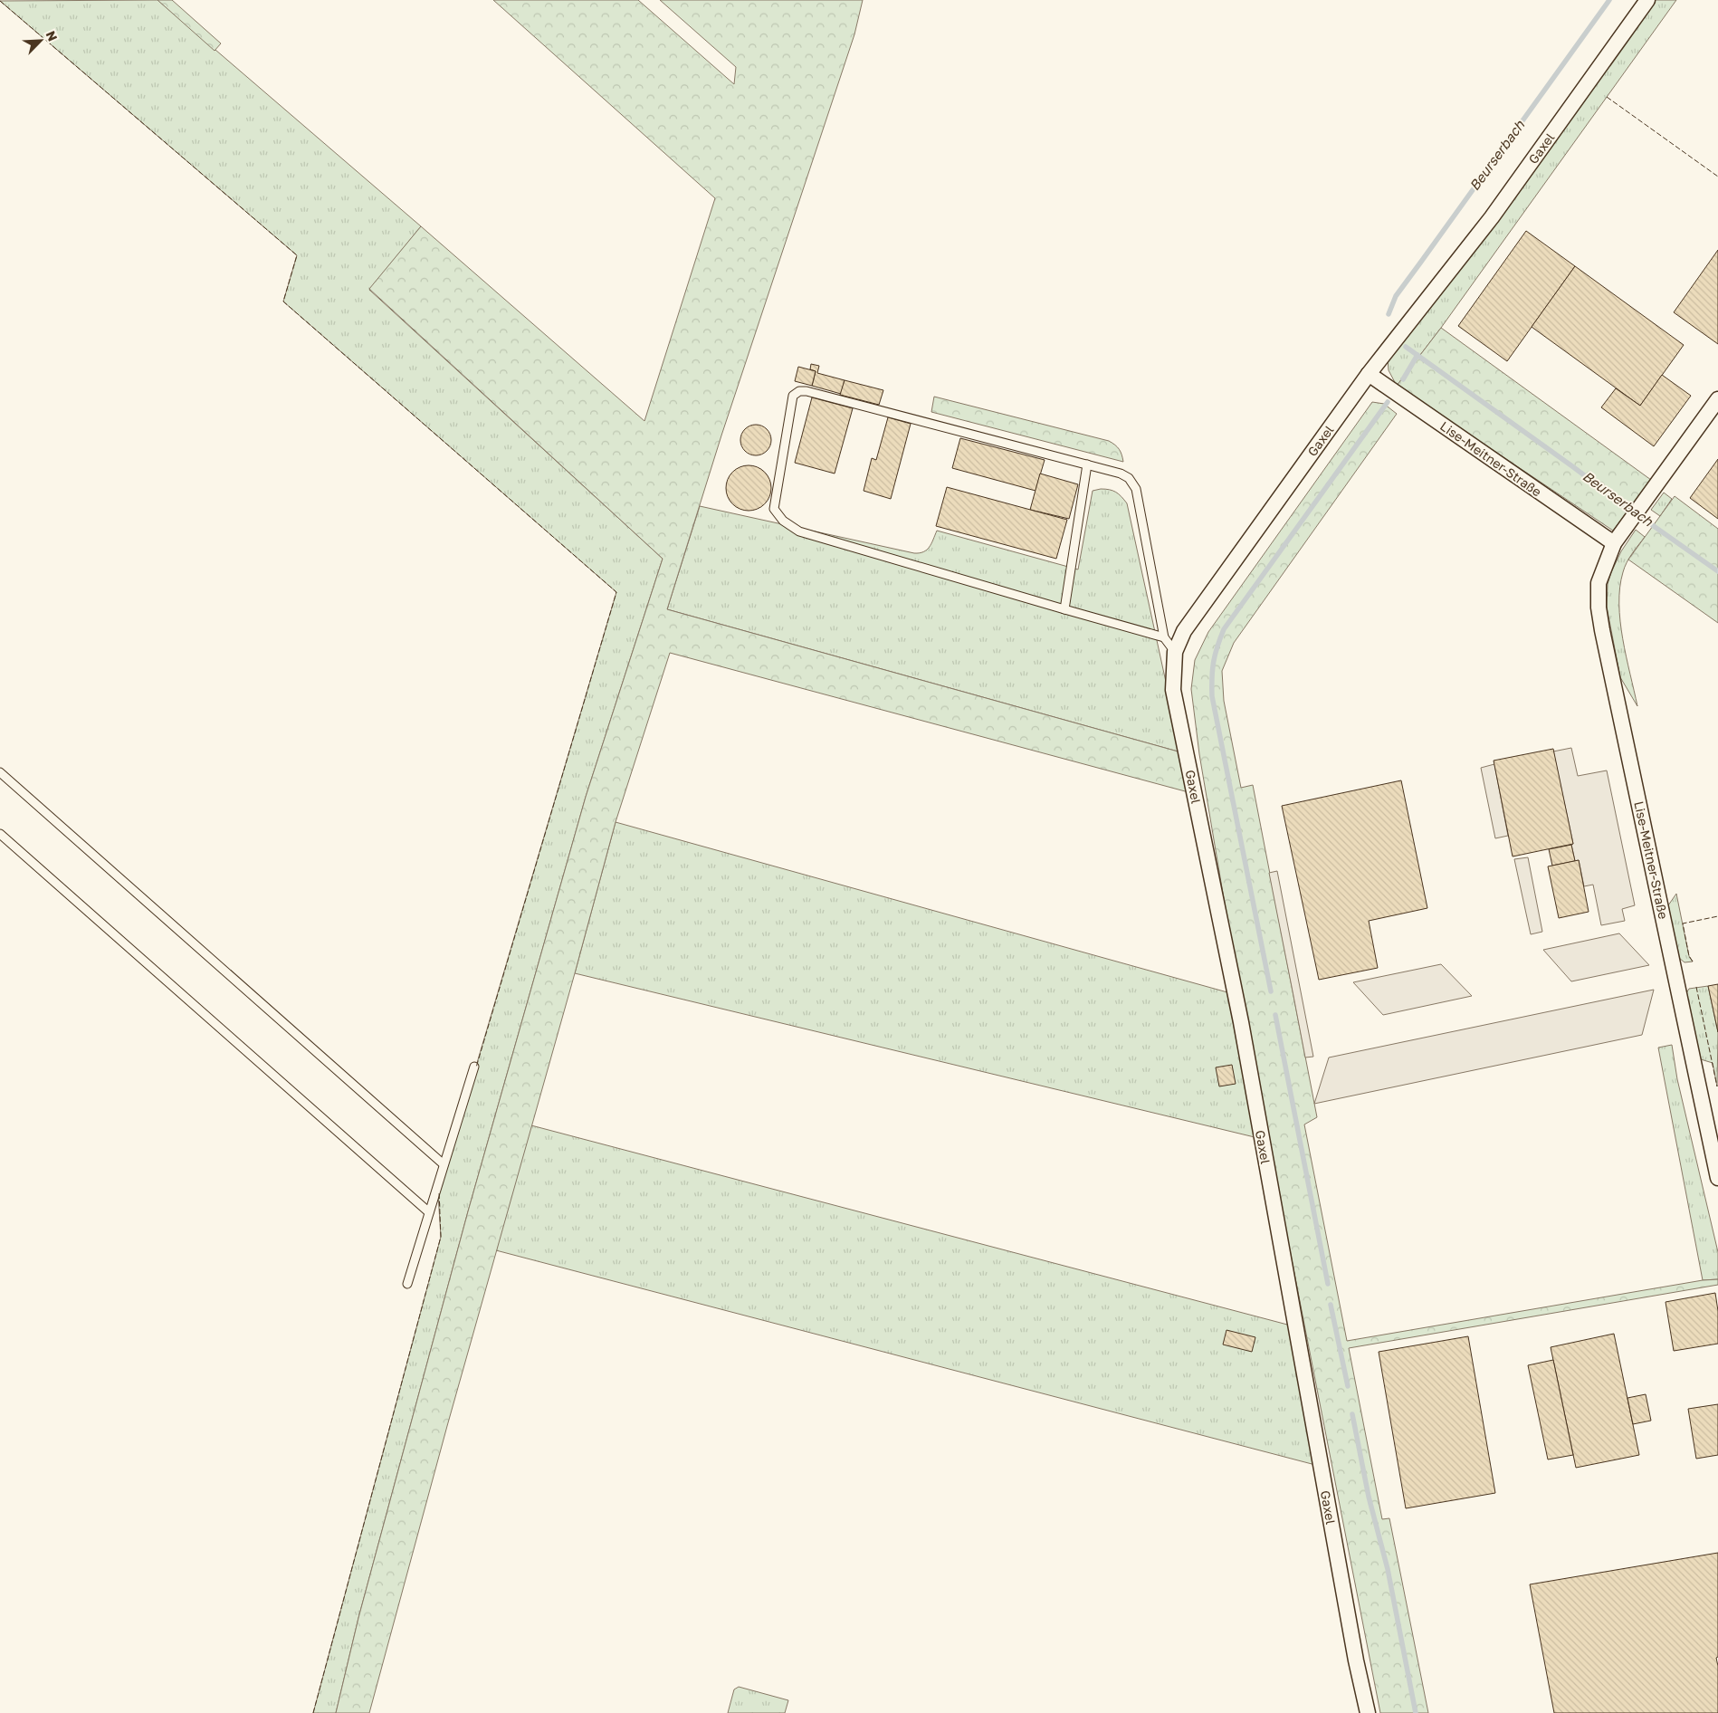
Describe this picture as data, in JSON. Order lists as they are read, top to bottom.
{
  "streets": {
    "street": ["Gaxel", "Lise-Meitner-Straße"]
  },
  "crossings": [
    ["Gaxel", "Lise-Meitner-Straße"]
  ],
  "water": ["Beurserbach"],
  "north": "top right"
}
